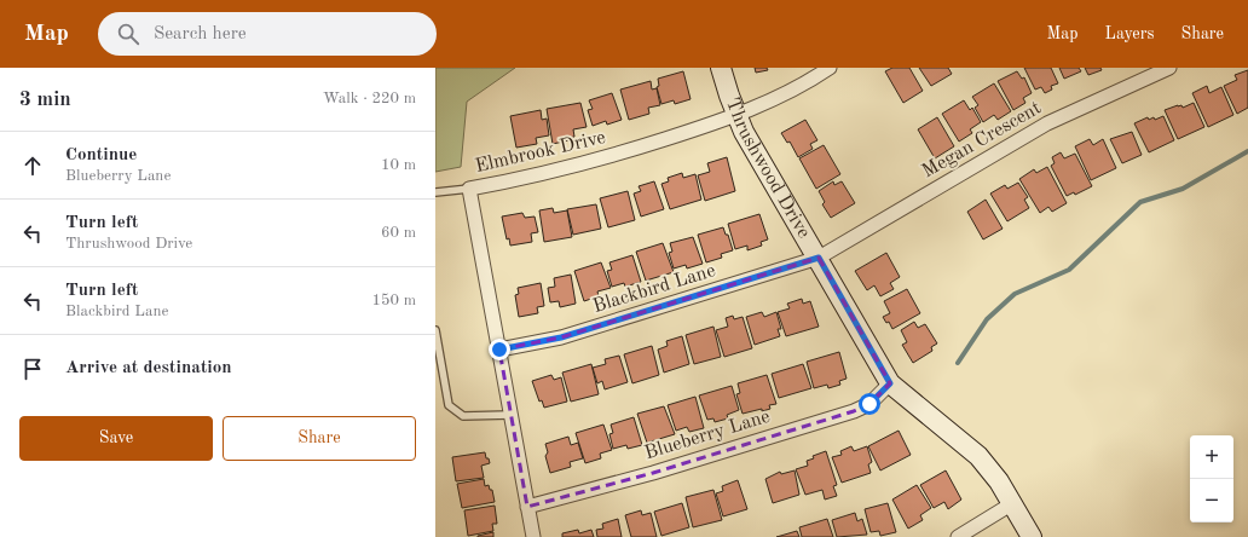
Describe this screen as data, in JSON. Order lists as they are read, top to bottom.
{
  "streets": {
    "street": [
      "Megan Crescent",
      "Elmbrook Drive",
      "Thrushwood Drive",
      "Blackbird Lane",
      "Blueberry Lane"
    ]
  },
  "crossings": [
    ["Megan Crescent", "Thrushwood Drive"],
    ["Megan Crescent", "Blackbird Lane"],
    ["Elmbrook Drive", "Thrushwood Drive"],
    ["Elmbrook Drive", "Blackbird Lane"],
    ["Elmbrook Drive", "Blueberry Lane"],
    ["Thrushwood Drive", "Blackbird Lane"],
    ["Thrushwood Drive", "Blueberry Lane"]
  ],
  "page": {
    "header": "Map",
    "search": "Search here",
    "nav": ["Map", "Layers", "Share"],
    "heading": ["3 min", "Walk · 220 m"],
    "list": [
      ["Continue", "Blueberry Lane", "10 m"],
      ["Turn left", "Thrushwood Drive", "60 m"],
      ["Turn left", "Blackbird Lane", "150 m"],
      "Arrive at destination"
    ],
    "buttons": ["Save", "Share"],
    "map_buttons": ["+", "−"]
  }
}
